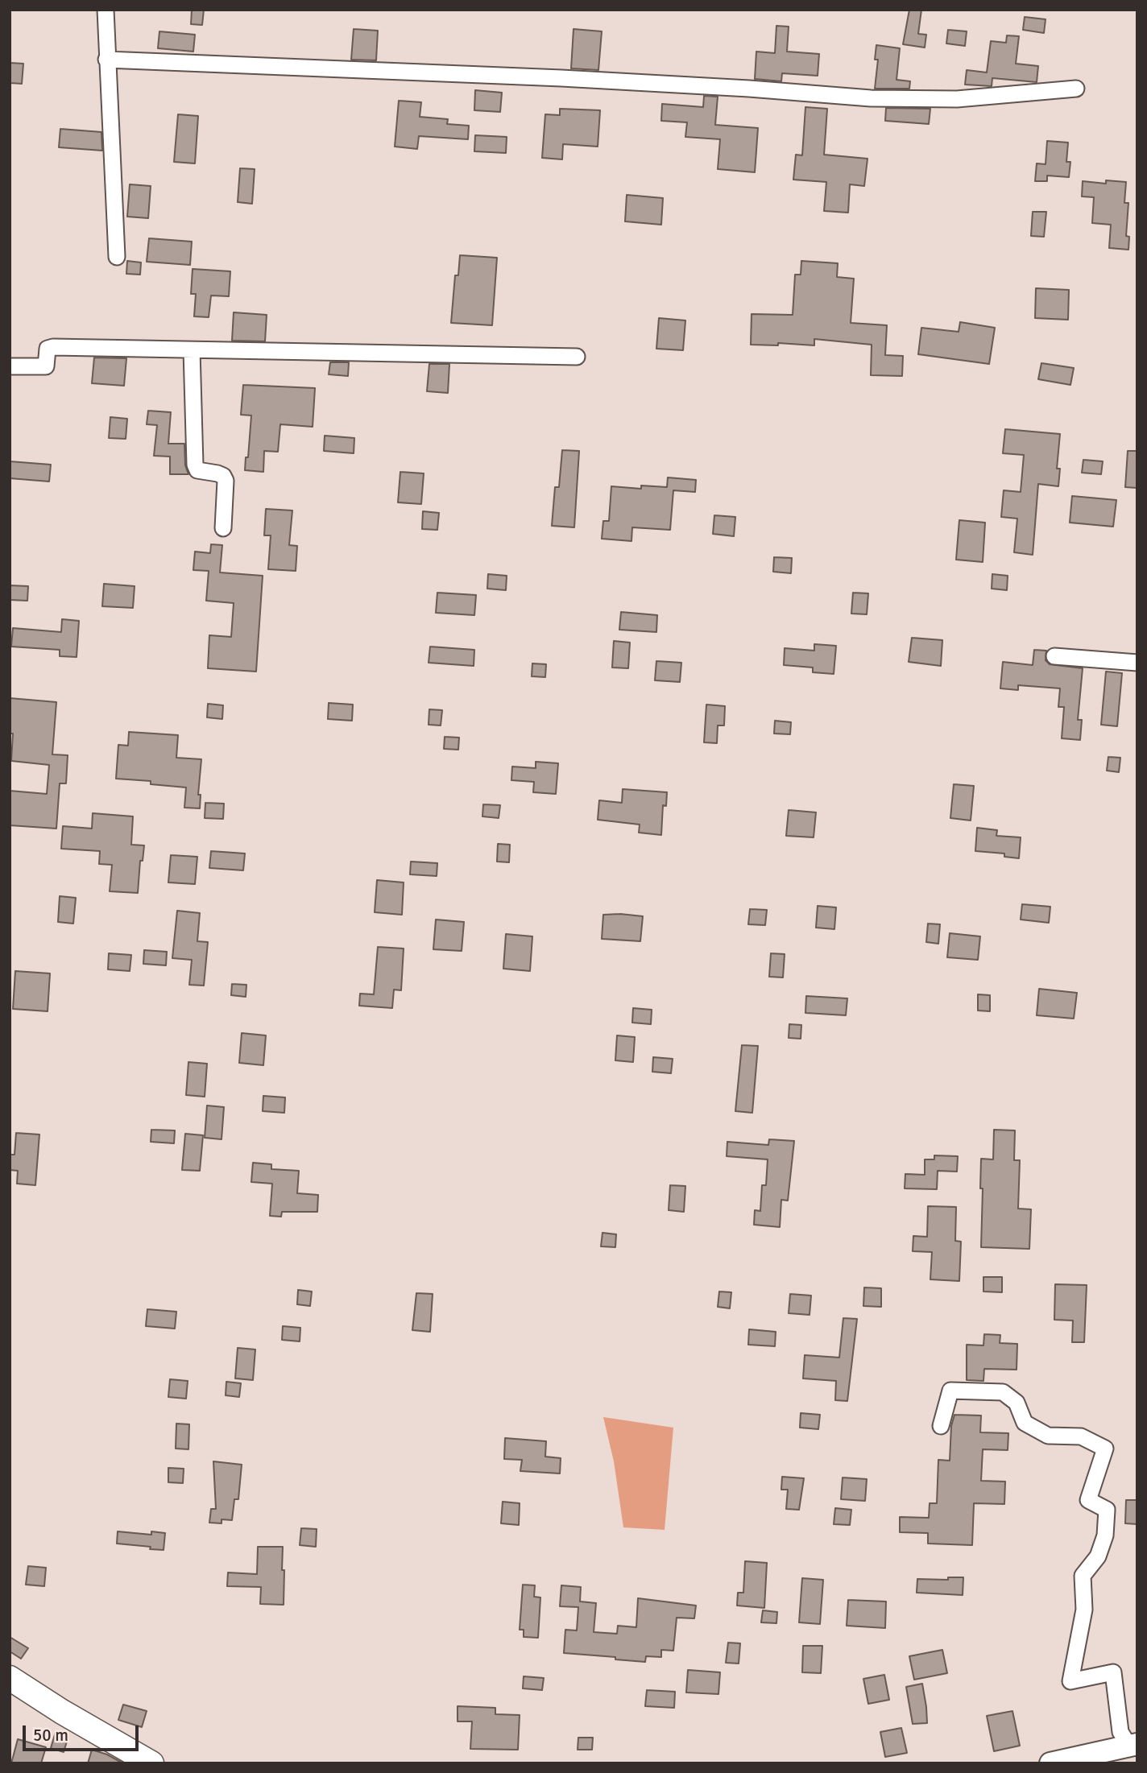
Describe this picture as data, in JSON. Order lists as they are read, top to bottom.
{
  "scale_bar": "50 m"
}
